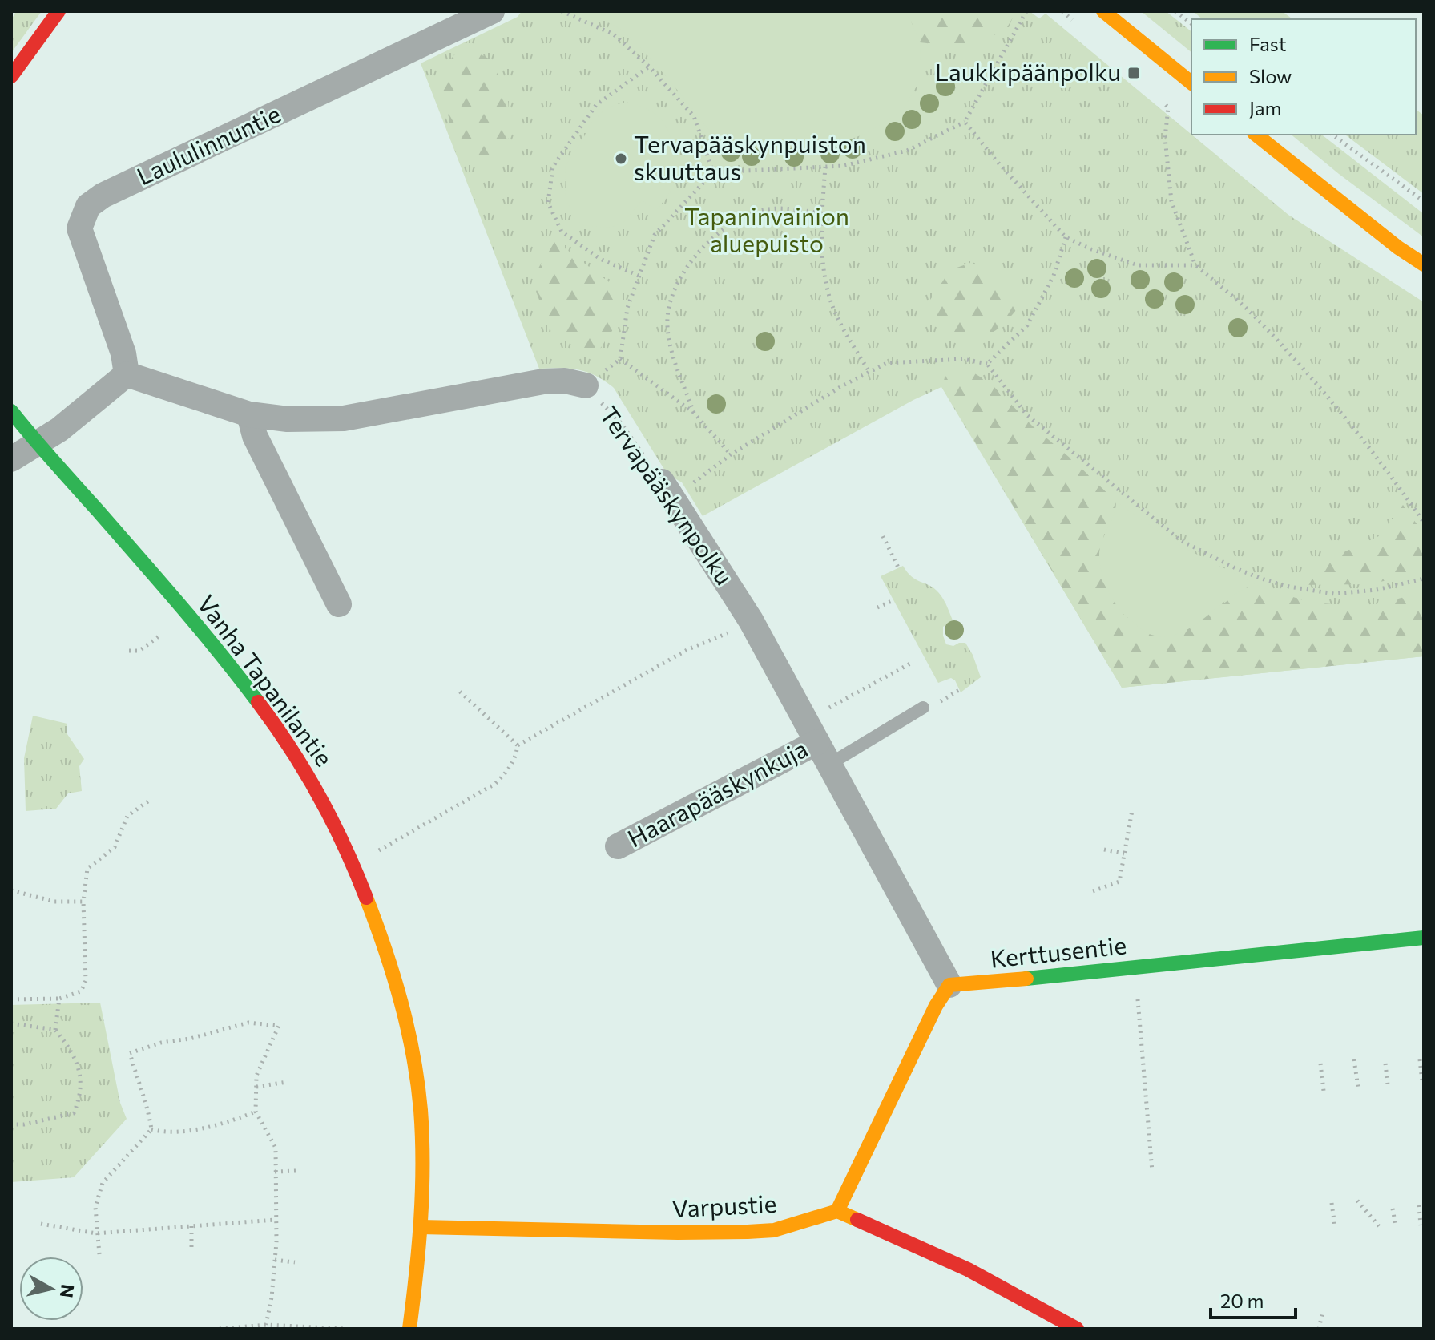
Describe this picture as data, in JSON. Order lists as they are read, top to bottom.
{
  "streets": {
    "street": [
      "Laululinnuntie",
      "Tervapääskynpolku",
      "Vanha Tapanilantie",
      "Haarapääskynkuja",
      "Kerttusentie",
      "Varpustie"
    ]
  },
  "crossings": [
    ["Laululinnuntie", "Tervapääskynpolku"],
    ["Tervapääskynpolku", "Haarapääskynkuja"],
    ["Tervapääskynpolku", "Kerttusentie"],
    ["Vanha Tapanilantie", "Varpustie"]
  ],
  "parks": ["Tapaninvainion aluepuisto"],
  "places": {
    "transit": ["Laukkipäänpolku"],
    "other": ["Tervapääskynpuiston skuuttaus"]
  },
  "legend": ["Fast", "Slow", "Jam"],
  "scale_bar": "20 m",
  "north": "right"
}
